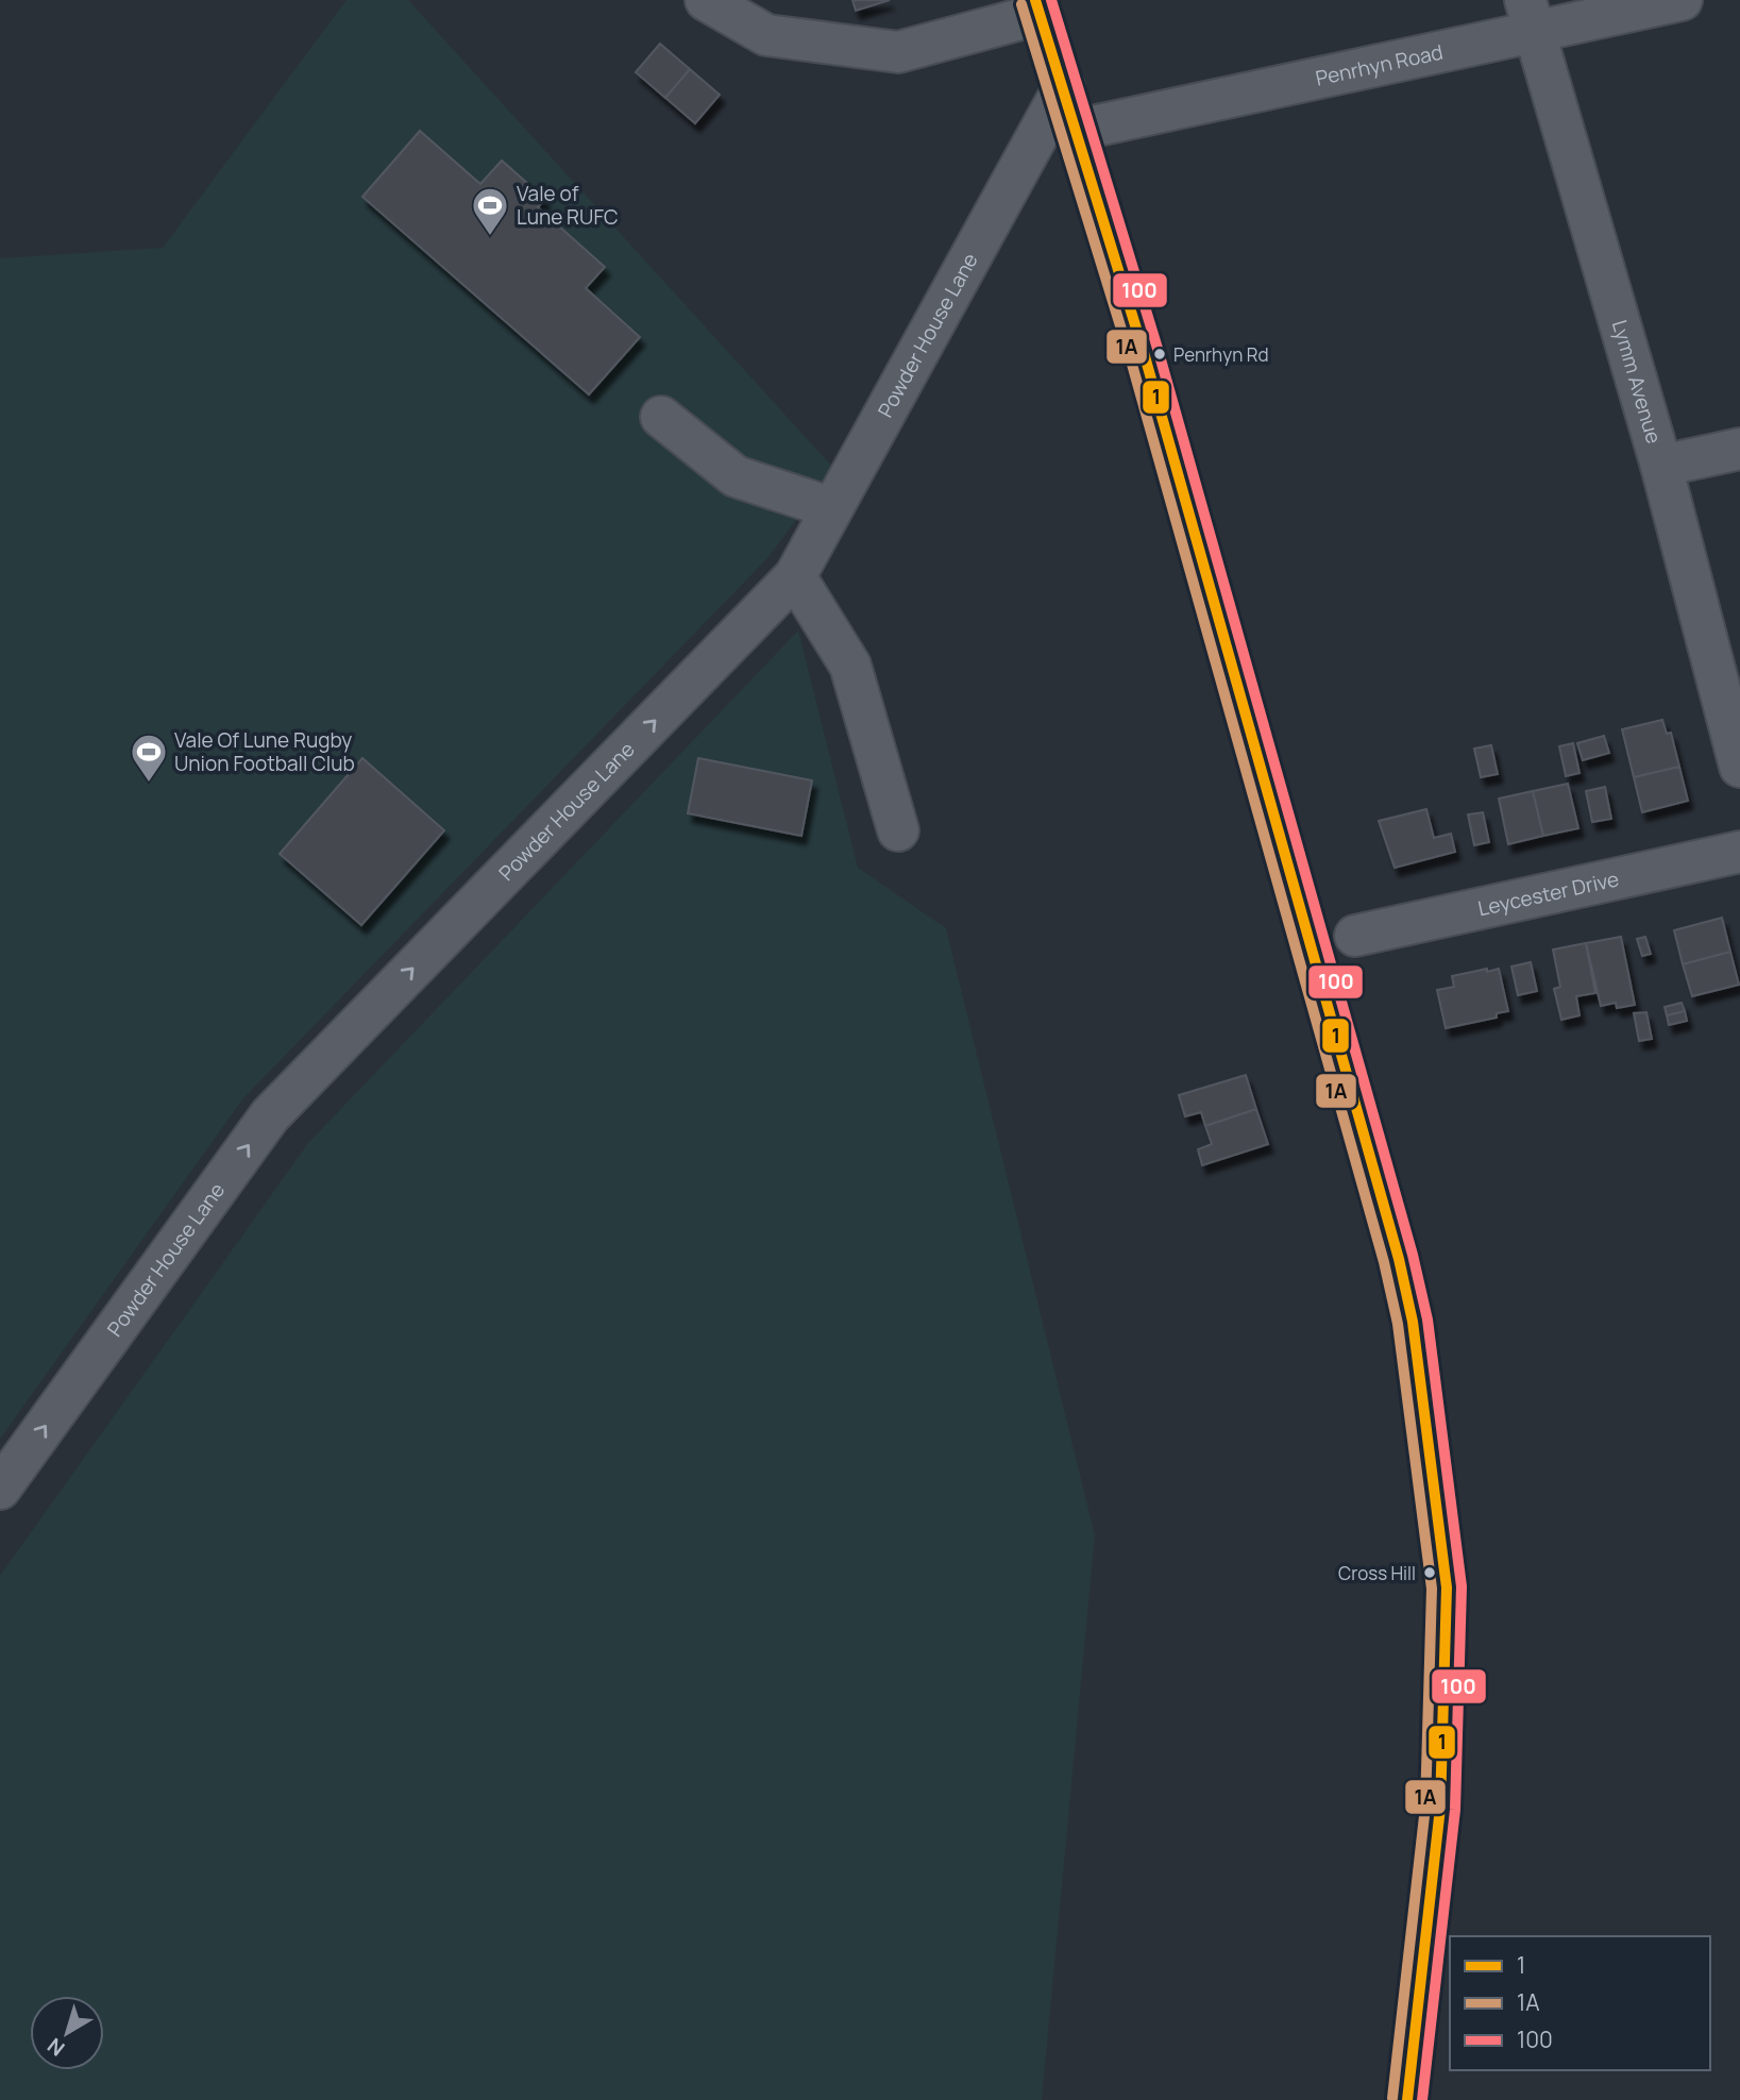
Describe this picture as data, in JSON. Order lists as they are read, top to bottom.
{
  "streets": {
    "street": [
      "Penrhyn Road",
      "Powder House Lane",
      "Lymm Avenue",
      "Leycester Drive"
    ]
  },
  "crossings": [
    ["Penrhyn Road", "Lymm Avenue"]
  ],
  "one_way": ["Powder House Lane"],
  "places": {
    "sports": ["Vale of Lune RUFC", "Vale Of Lune Rugby Union Football Club"],
    "other": ["Penrhyn Rd", "Cross Hill"]
  },
  "lines": ["transit line 1", "transit line 100", "transit line 1A"],
  "legend": ["1", "1A", "100"],
  "north": "bottom left"
}
